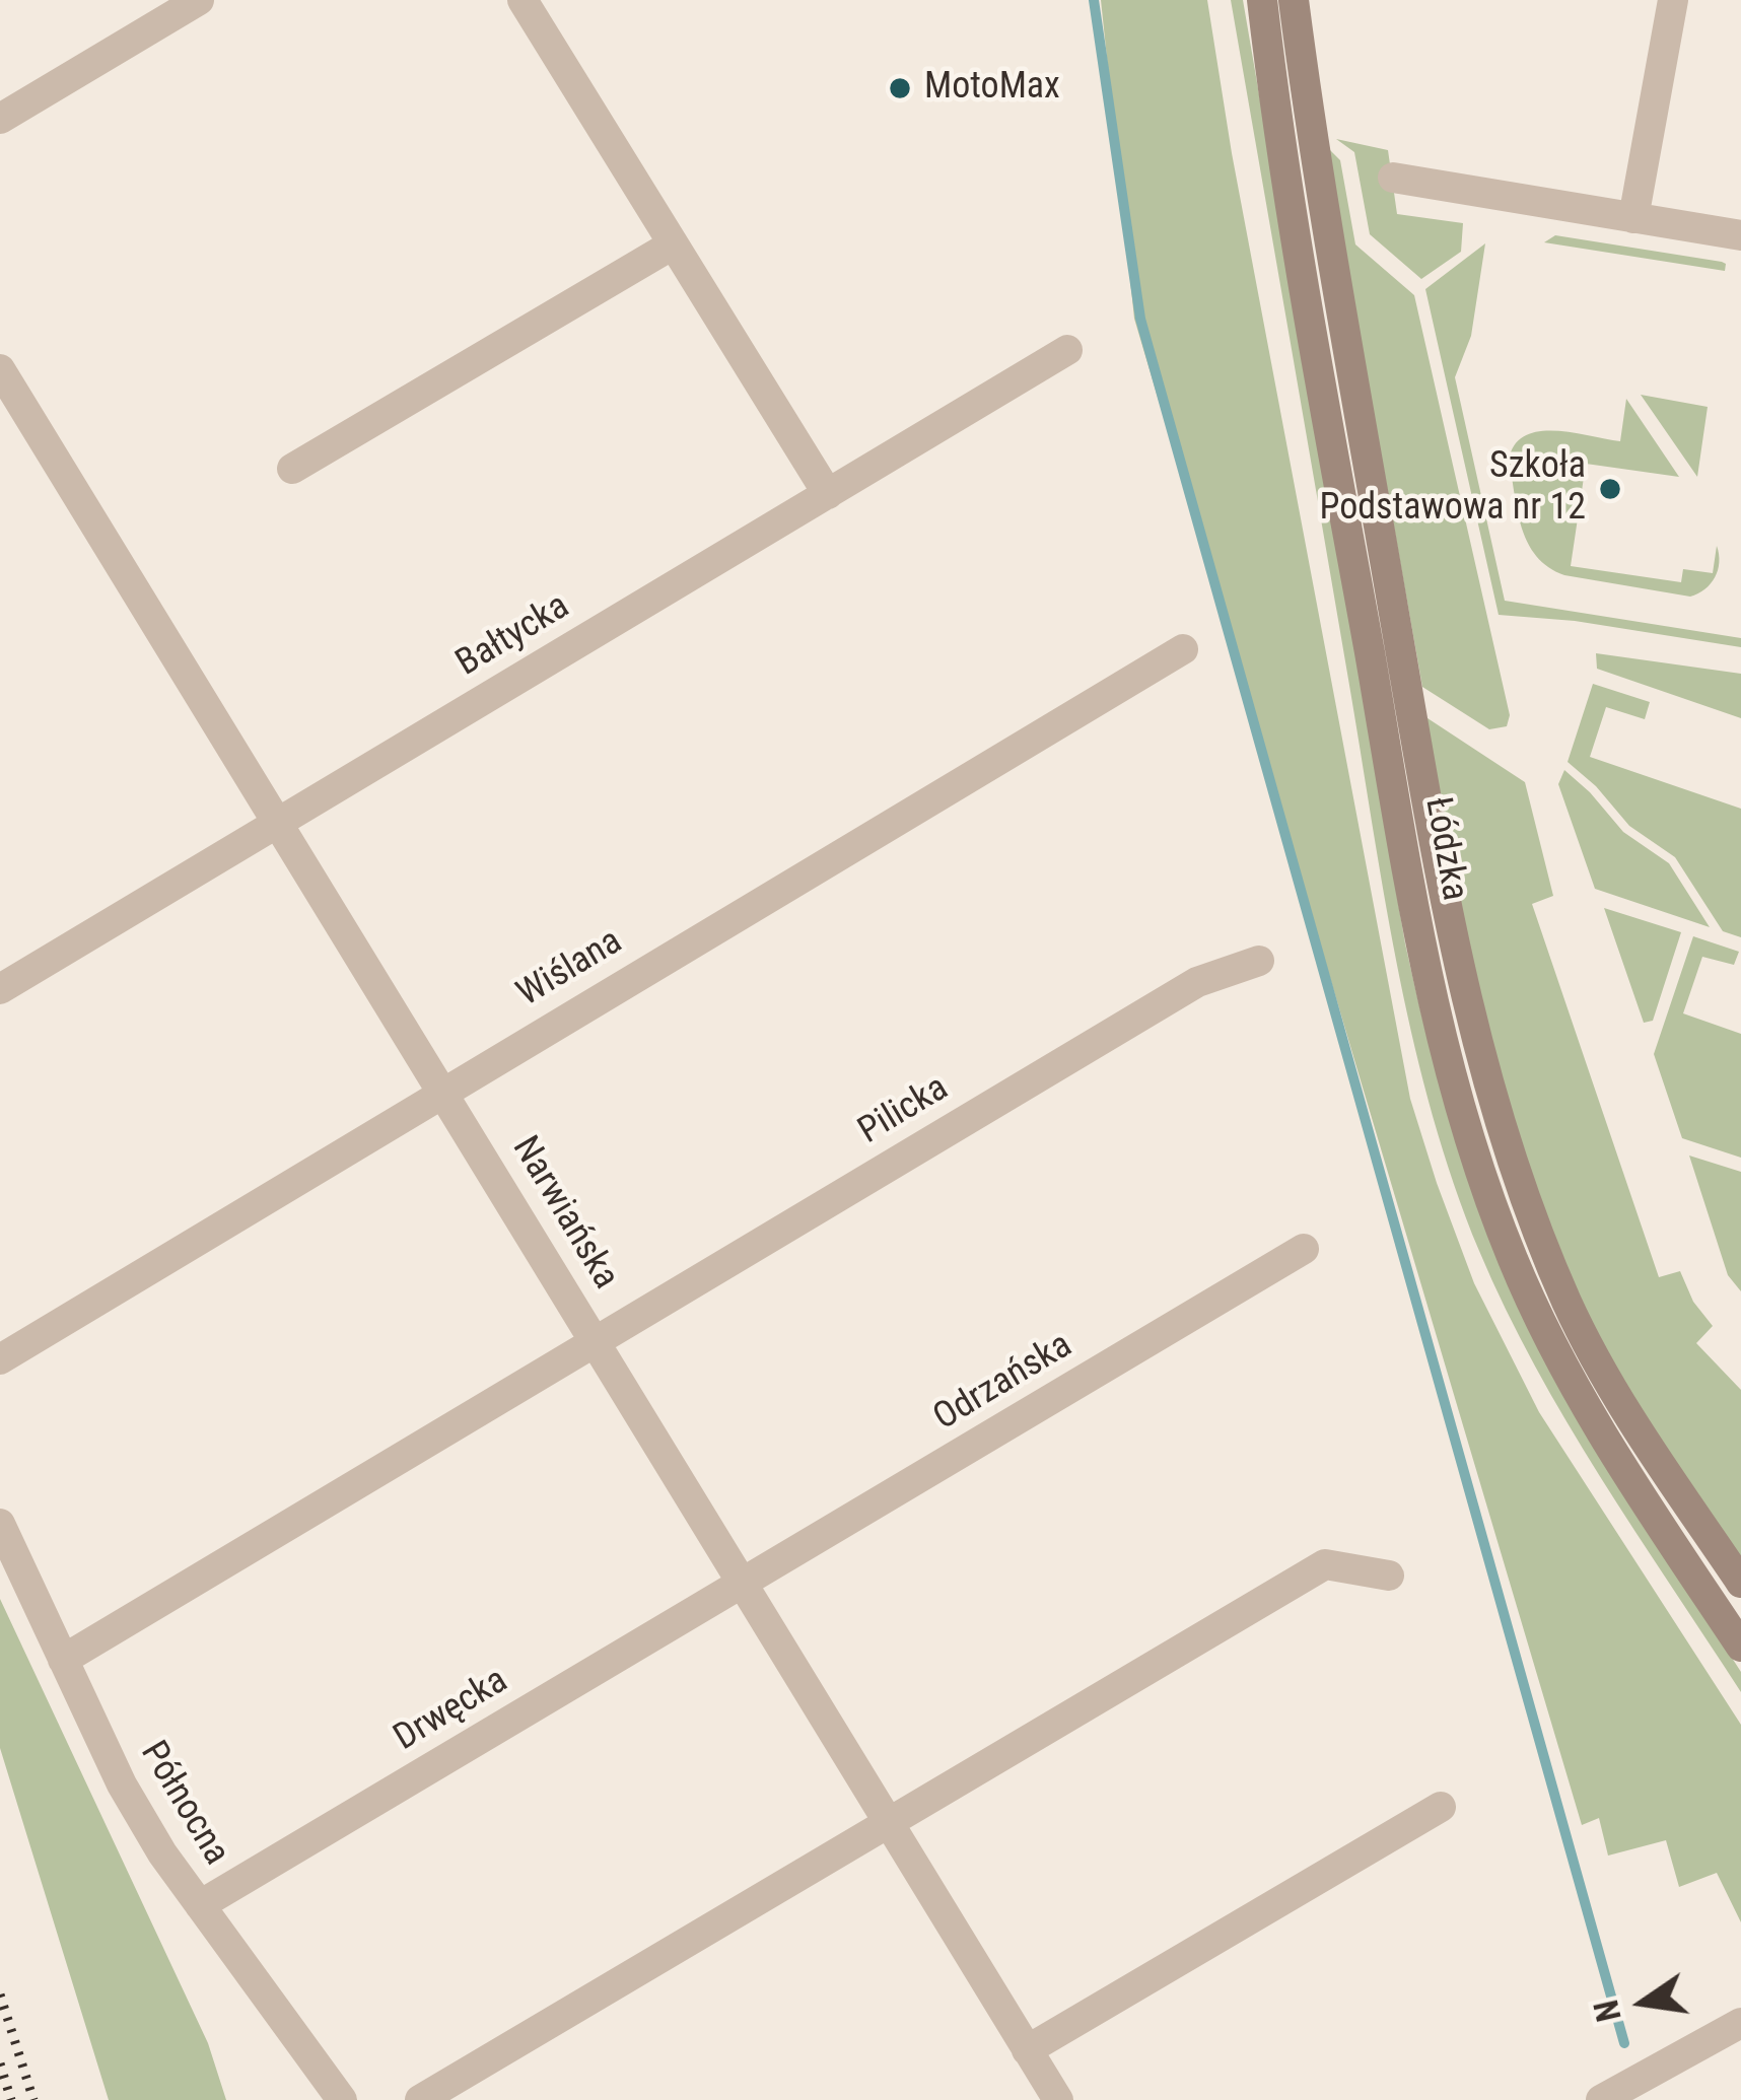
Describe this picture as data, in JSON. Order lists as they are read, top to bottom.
{
  "streets": {
    "main road": ["Łódzka"],
    "street": [
      "Bałtycka",
      "Wiślana",
      "Pilicka",
      "Narwiańska",
      "Odrzańska",
      "Drwęcka",
      "Północna"
    ]
  },
  "crossings": [
    ["Bałtycka", "Narwiańska"],
    ["Wiślana", "Narwiańska"],
    ["Pilicka", "Narwiańska"],
    ["Pilicka", "Północna"],
    ["Narwiańska", "Odrzańska"],
    ["Narwiańska", "Drwęcka"],
    ["Odrzańska", "Drwęcka"],
    ["Drwęcka", "Północna"]
  ],
  "places": ["MotoMax", "Szkoła Podstawowa nr 12"],
  "north": "left"
}
